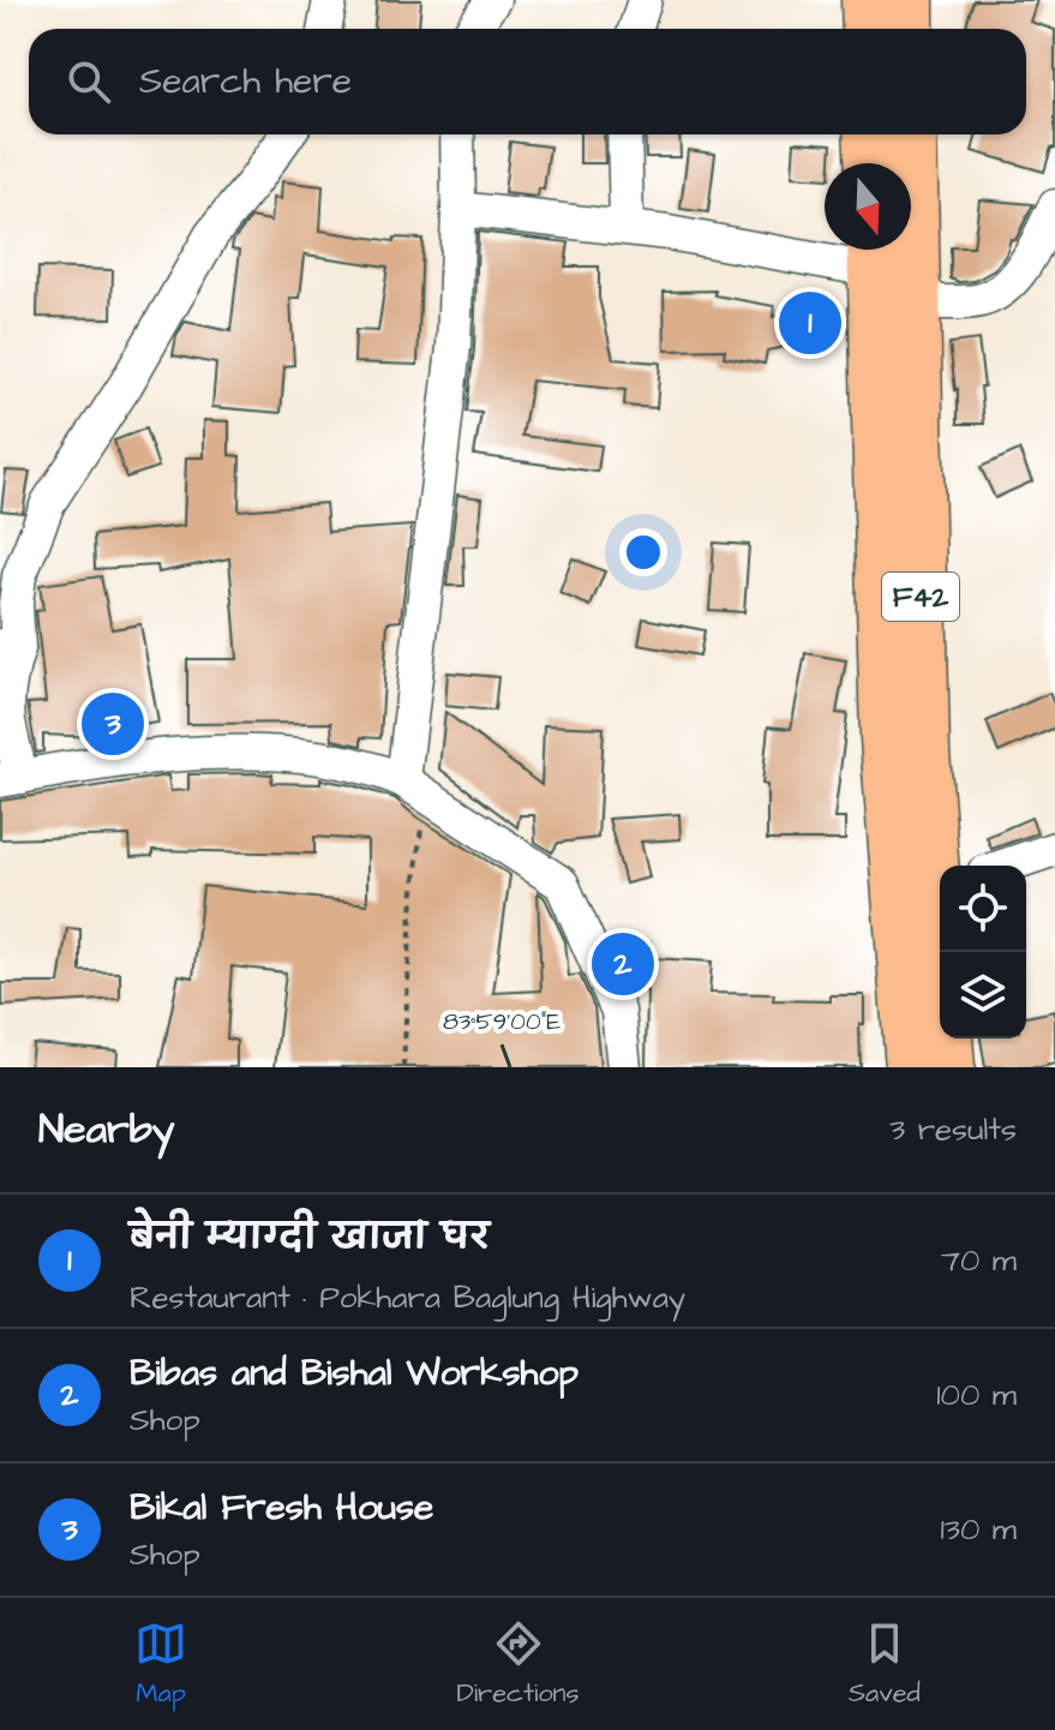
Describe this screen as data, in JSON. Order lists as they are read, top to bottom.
{
  "streets": {
    "highway": ["F42"]
  },
  "north": "bottom",
  "page": {
    "search": "Search here",
    "pins": ["1", "3", "2"],
    "heading": ["Nearby", "3 results"],
    "list": [
      {
        "mark": "1",
        "name": "बेनी म्याग्दी खाजा घर",
        "note": "Restaurant · Pokhara Baglung Highway",
        "value": "70 m"
      },
      {
        "mark": "2",
        "name": "Bibas and Bishal Workshop",
        "note": "Shop",
        "value": "100 m"
      },
      {
        "mark": "3",
        "name": "Bikal Fresh House",
        "note": "Shop",
        "value": "130 m"
      }
    ],
    "nav": ["Map", "Directions", "Saved"]
  },
  "coordinates": ["83°59'00\"E"]
}
